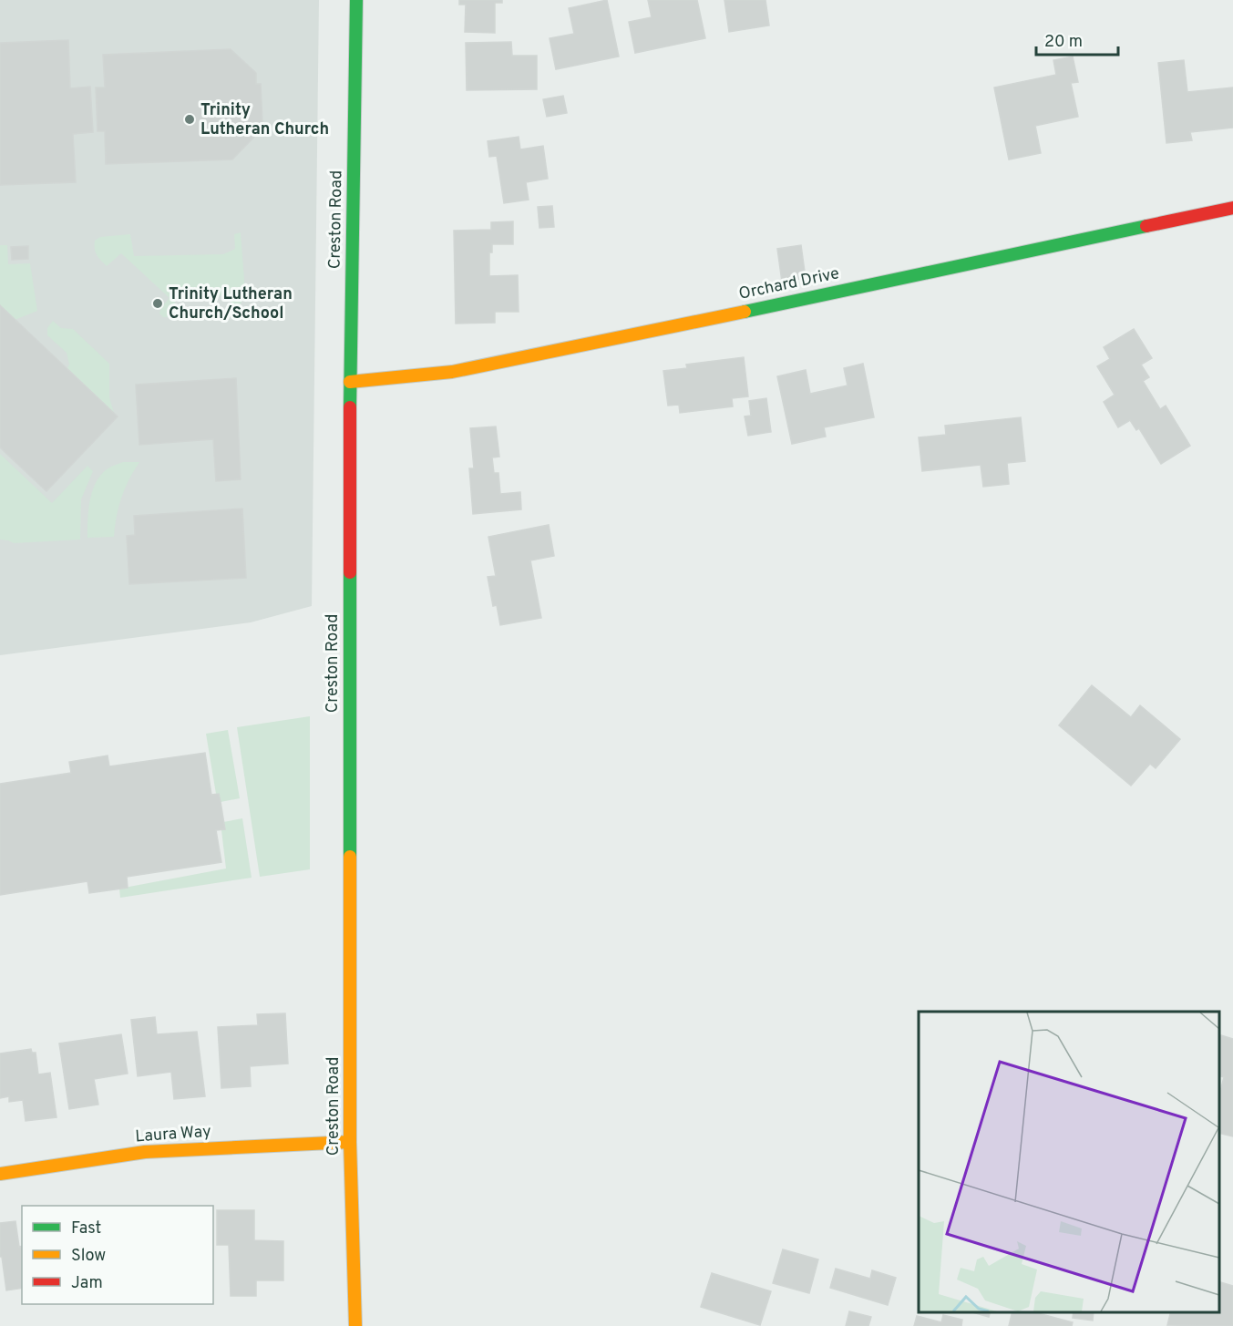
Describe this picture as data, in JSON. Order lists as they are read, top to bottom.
{
  "streets": {
    "main road": ["Creston Road", "Orchard Drive", "Laura Way"]
  },
  "crossings": [
    ["Creston Road", "Orchard Drive"],
    ["Creston Road", "Laura Way"]
  ],
  "places": ["Trinity Lutheran Church", "Trinity Lutheran Church/School"],
  "legend": ["Fast", "Slow", "Jam"],
  "scale_bar": "20 m"
}
